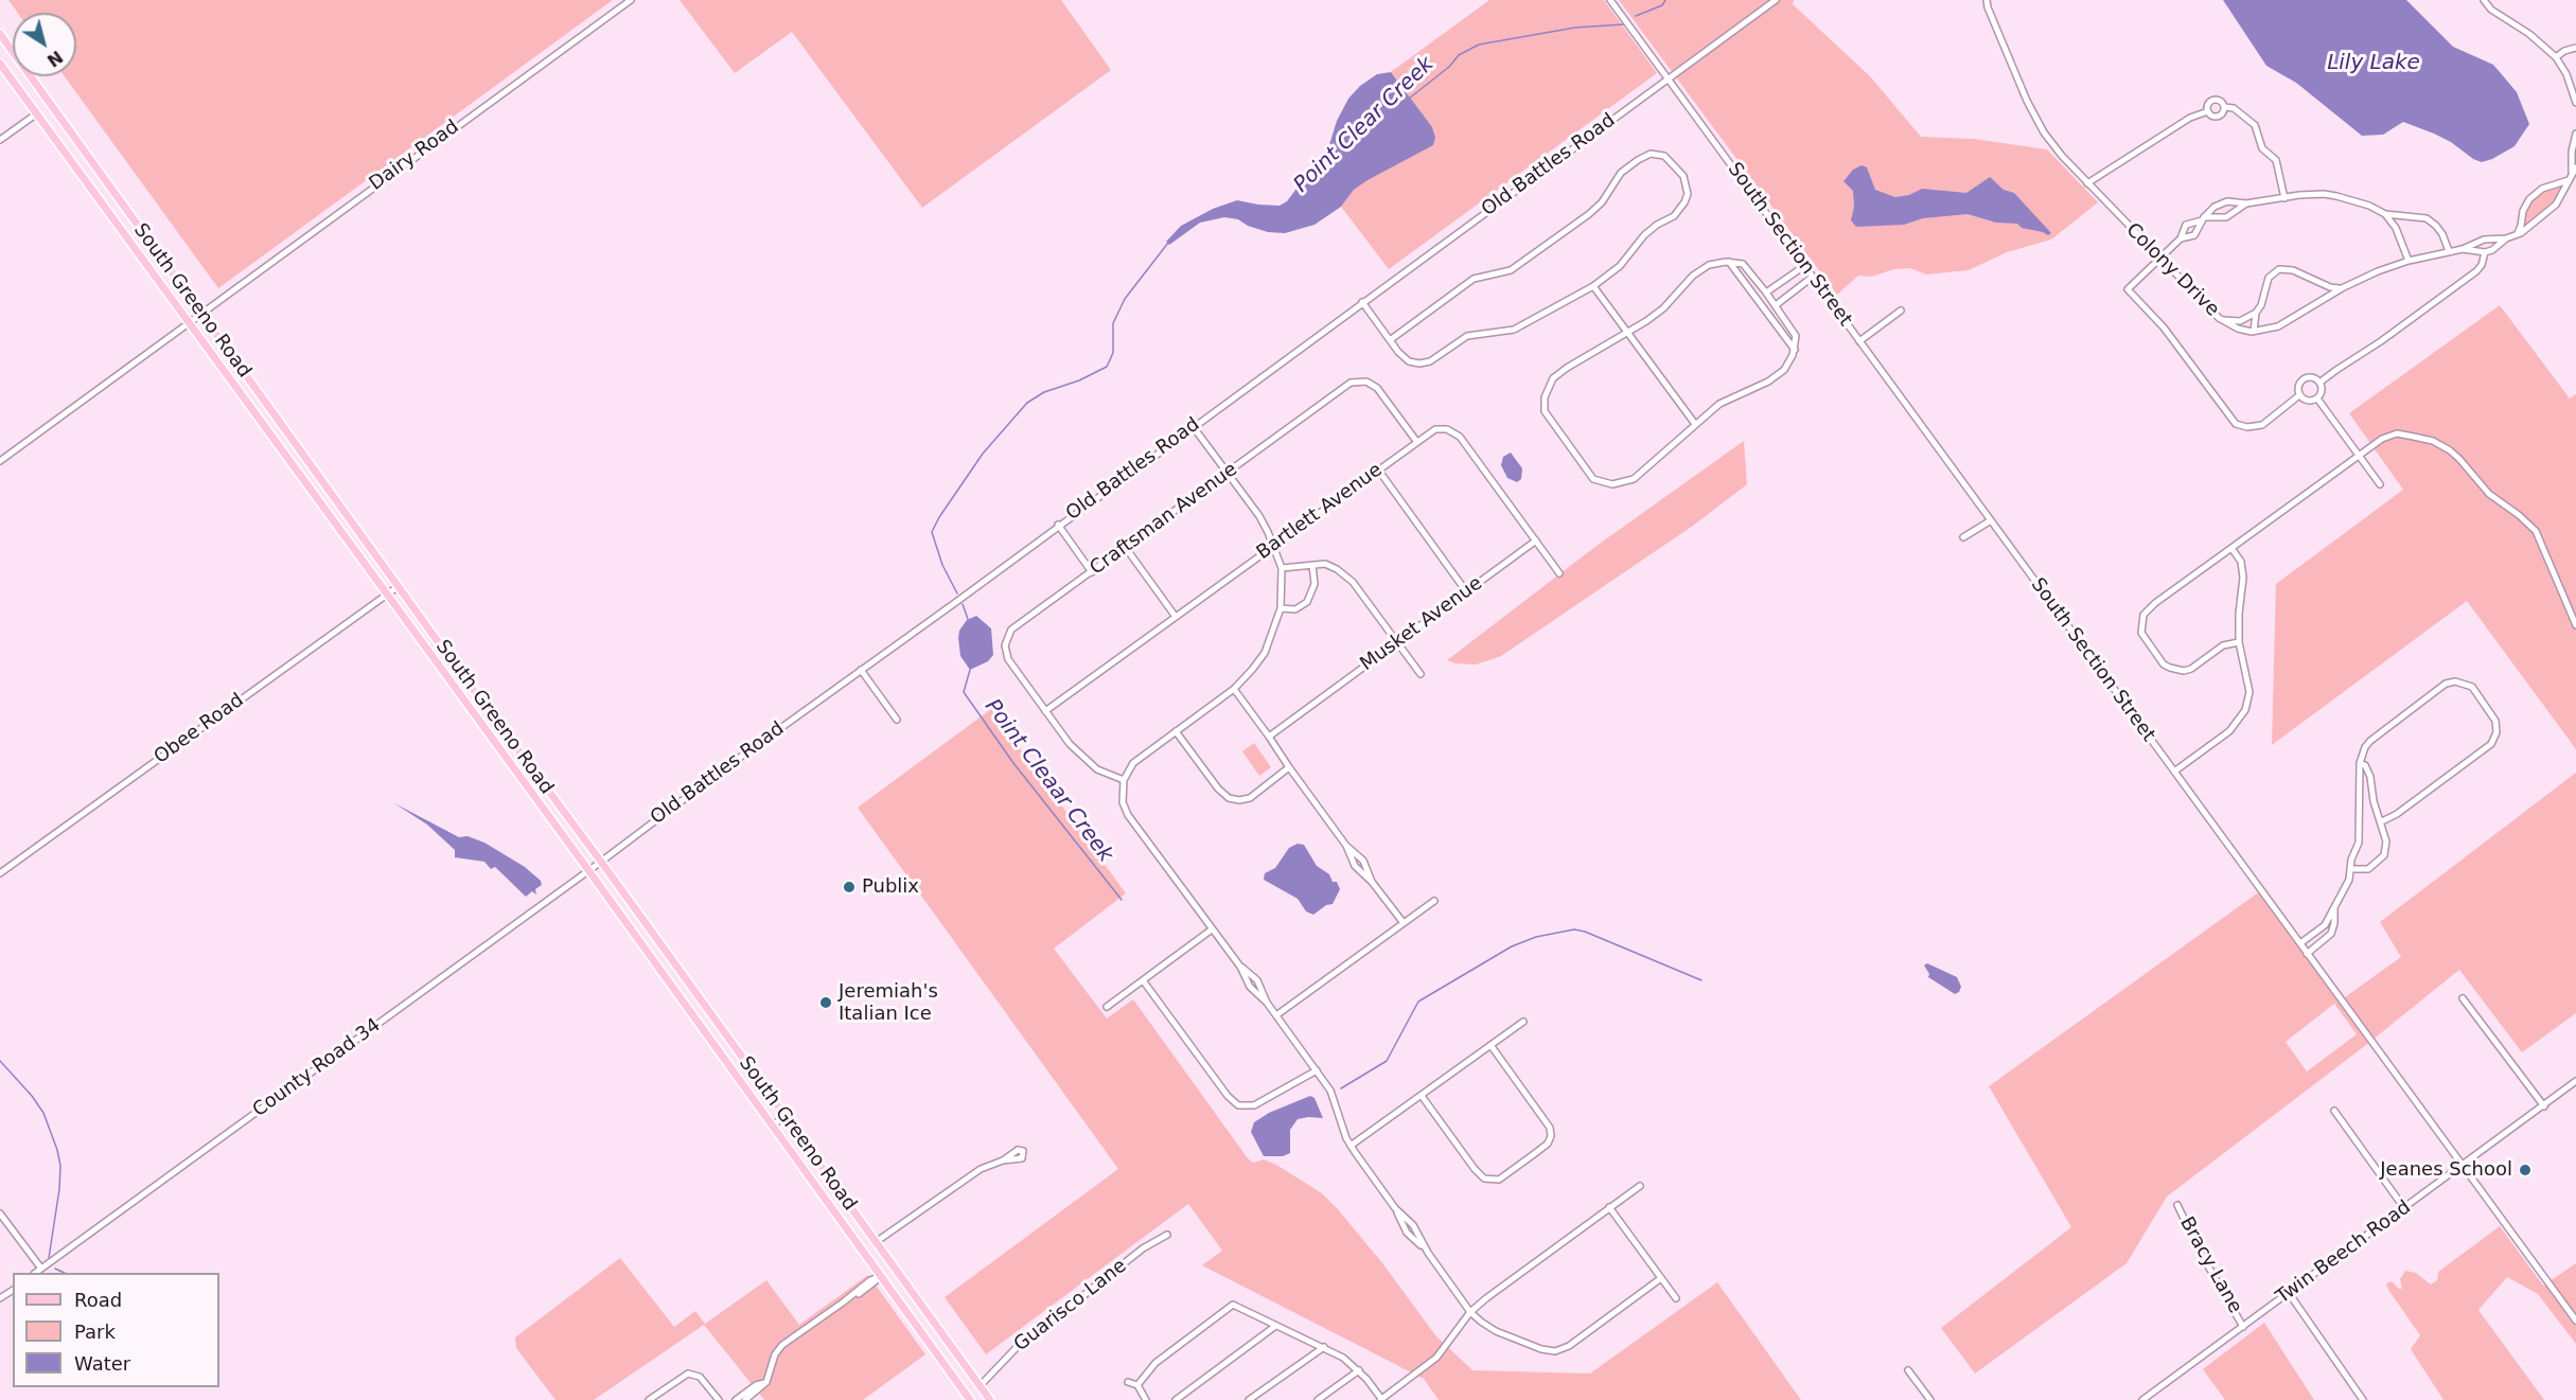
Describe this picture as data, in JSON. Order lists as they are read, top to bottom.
{
  "streets": {
    "main road": ["South Greeno Road"],
    "street": [
      "Dairy Road",
      "Old Battles Road",
      "South Section Street",
      "Colony Drive",
      "Bartlett Avenue",
      "Craftsman Avenue",
      "Musket Avenue",
      "Obee Road",
      "County Road 34",
      "Twin Beech Road",
      "Bracy Lane",
      "Guarisco Lane"
    ]
  },
  "crossings": [
    ["Dairy Road", "South Greeno Road"],
    ["Old Battles Road", "South Section Street"],
    ["Old Battles Road", "South Greeno Road"],
    ["Old Battles Road", "County Road 34"],
    ["South Section Street", "Twin Beech Road"],
    ["South Greeno Road", "Obee Road"],
    ["South Greeno Road", "County Road 34"],
    ["South Greeno Road", "Guarisco Lane"],
    ["Bartlett Avenue", "Craftsman Avenue"],
    ["Bartlett Avenue", "Musket Avenue"],
    ["Twin Beech Road", "Bracy Lane"]
  ],
  "water": ["Lily Lake", "Point Clear Creek", "Point Cleaar Creek"],
  "places": ["Publix", "Jeremiah's Italian Ice", "Jeanes School"],
  "legend": ["Road", "Park", "Water"],
  "north": "bottom right"
}
